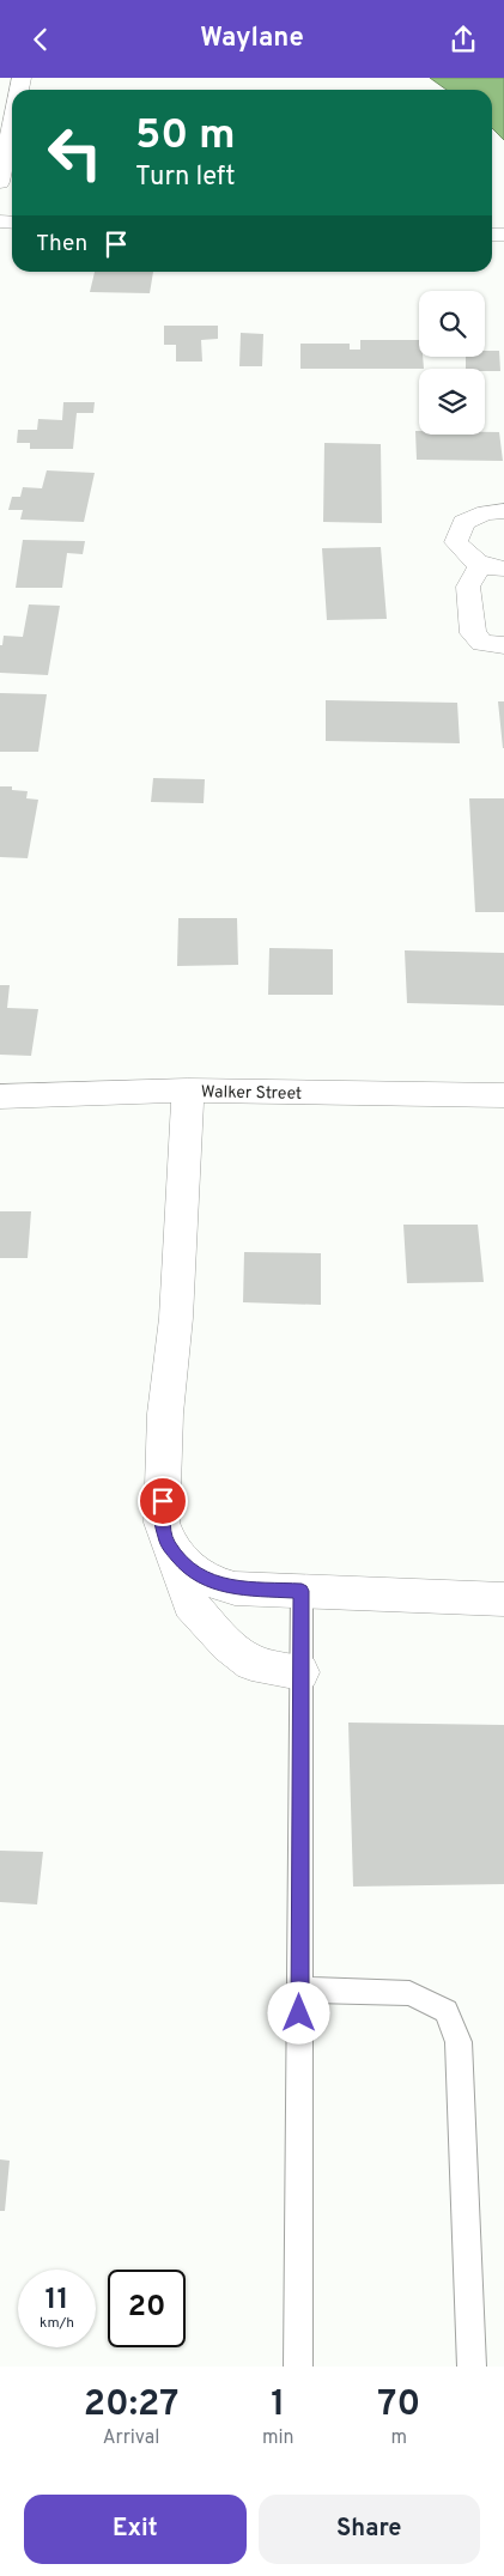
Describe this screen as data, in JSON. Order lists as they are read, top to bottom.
{
  "streets": {
    "street": ["Walker Street"]
  },
  "page": {
    "header": "Waylane",
    "turn": ["50 m", "Turn left"],
    "then": "Then",
    "speed": "11 km/h",
    "limit": "20",
    "eta": [
      "20:27",
      "Arrival",
      "1",
      "min",
      "70",
      "m"
    ],
    "buttons": ["Exit", "Share"]
  }
}
